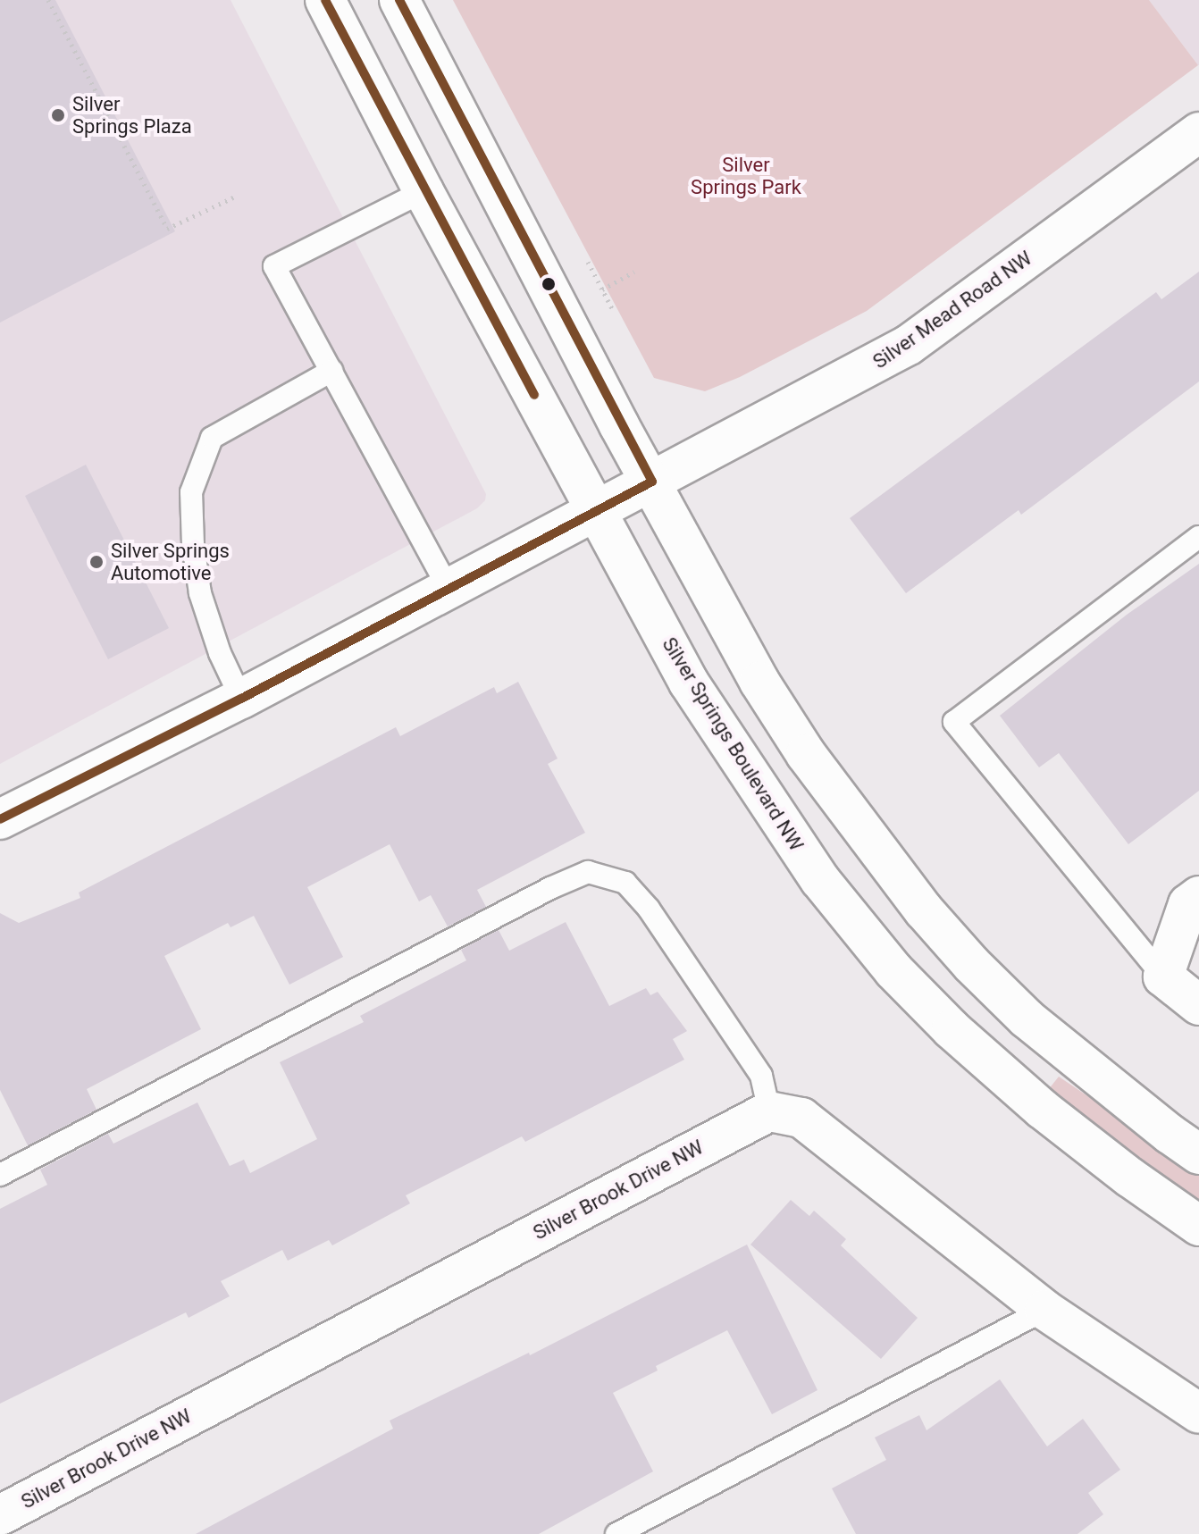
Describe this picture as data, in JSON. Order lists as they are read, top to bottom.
{
  "streets": {
    "street": ["Silver Mead Road NW", "Silver Springs Boulevard NW", "Silver Brook Drive NW"]
  },
  "crossings": [
    ["Silver Mead Road NW", "Silver Springs Boulevard NW"]
  ],
  "parks": ["Silver Springs Park"],
  "places": ["Silver Springs Plaza", "Silver Springs Automotive"]
}
